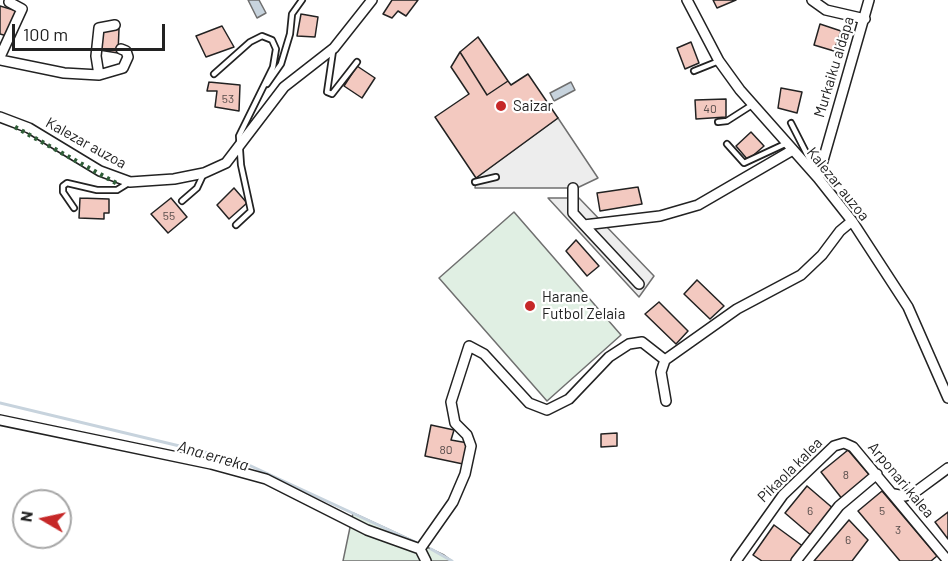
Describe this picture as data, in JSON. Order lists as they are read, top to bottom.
{
  "streets": {
    "street": [
      "Murkaiku aldapa",
      "Kalezar auzoa",
      "Pikaola kalea",
      "Arponari kalea"
    ]
  },
  "crossings": [
    ["Murkaiku aldapa", "Kalezar auzoa"],
    ["Pikaola kalea", "Arponari kalea"]
  ],
  "water": ["Ana erreka"],
  "places": ["Saizar", "Harane Futbol Zelaia"],
  "house_numbers": [
    "53",
    "40",
    "55",
    "80",
    "8",
    "6",
    "5",
    "3",
    "6"
  ],
  "scale_bar": "100 m",
  "north": "left"
}
